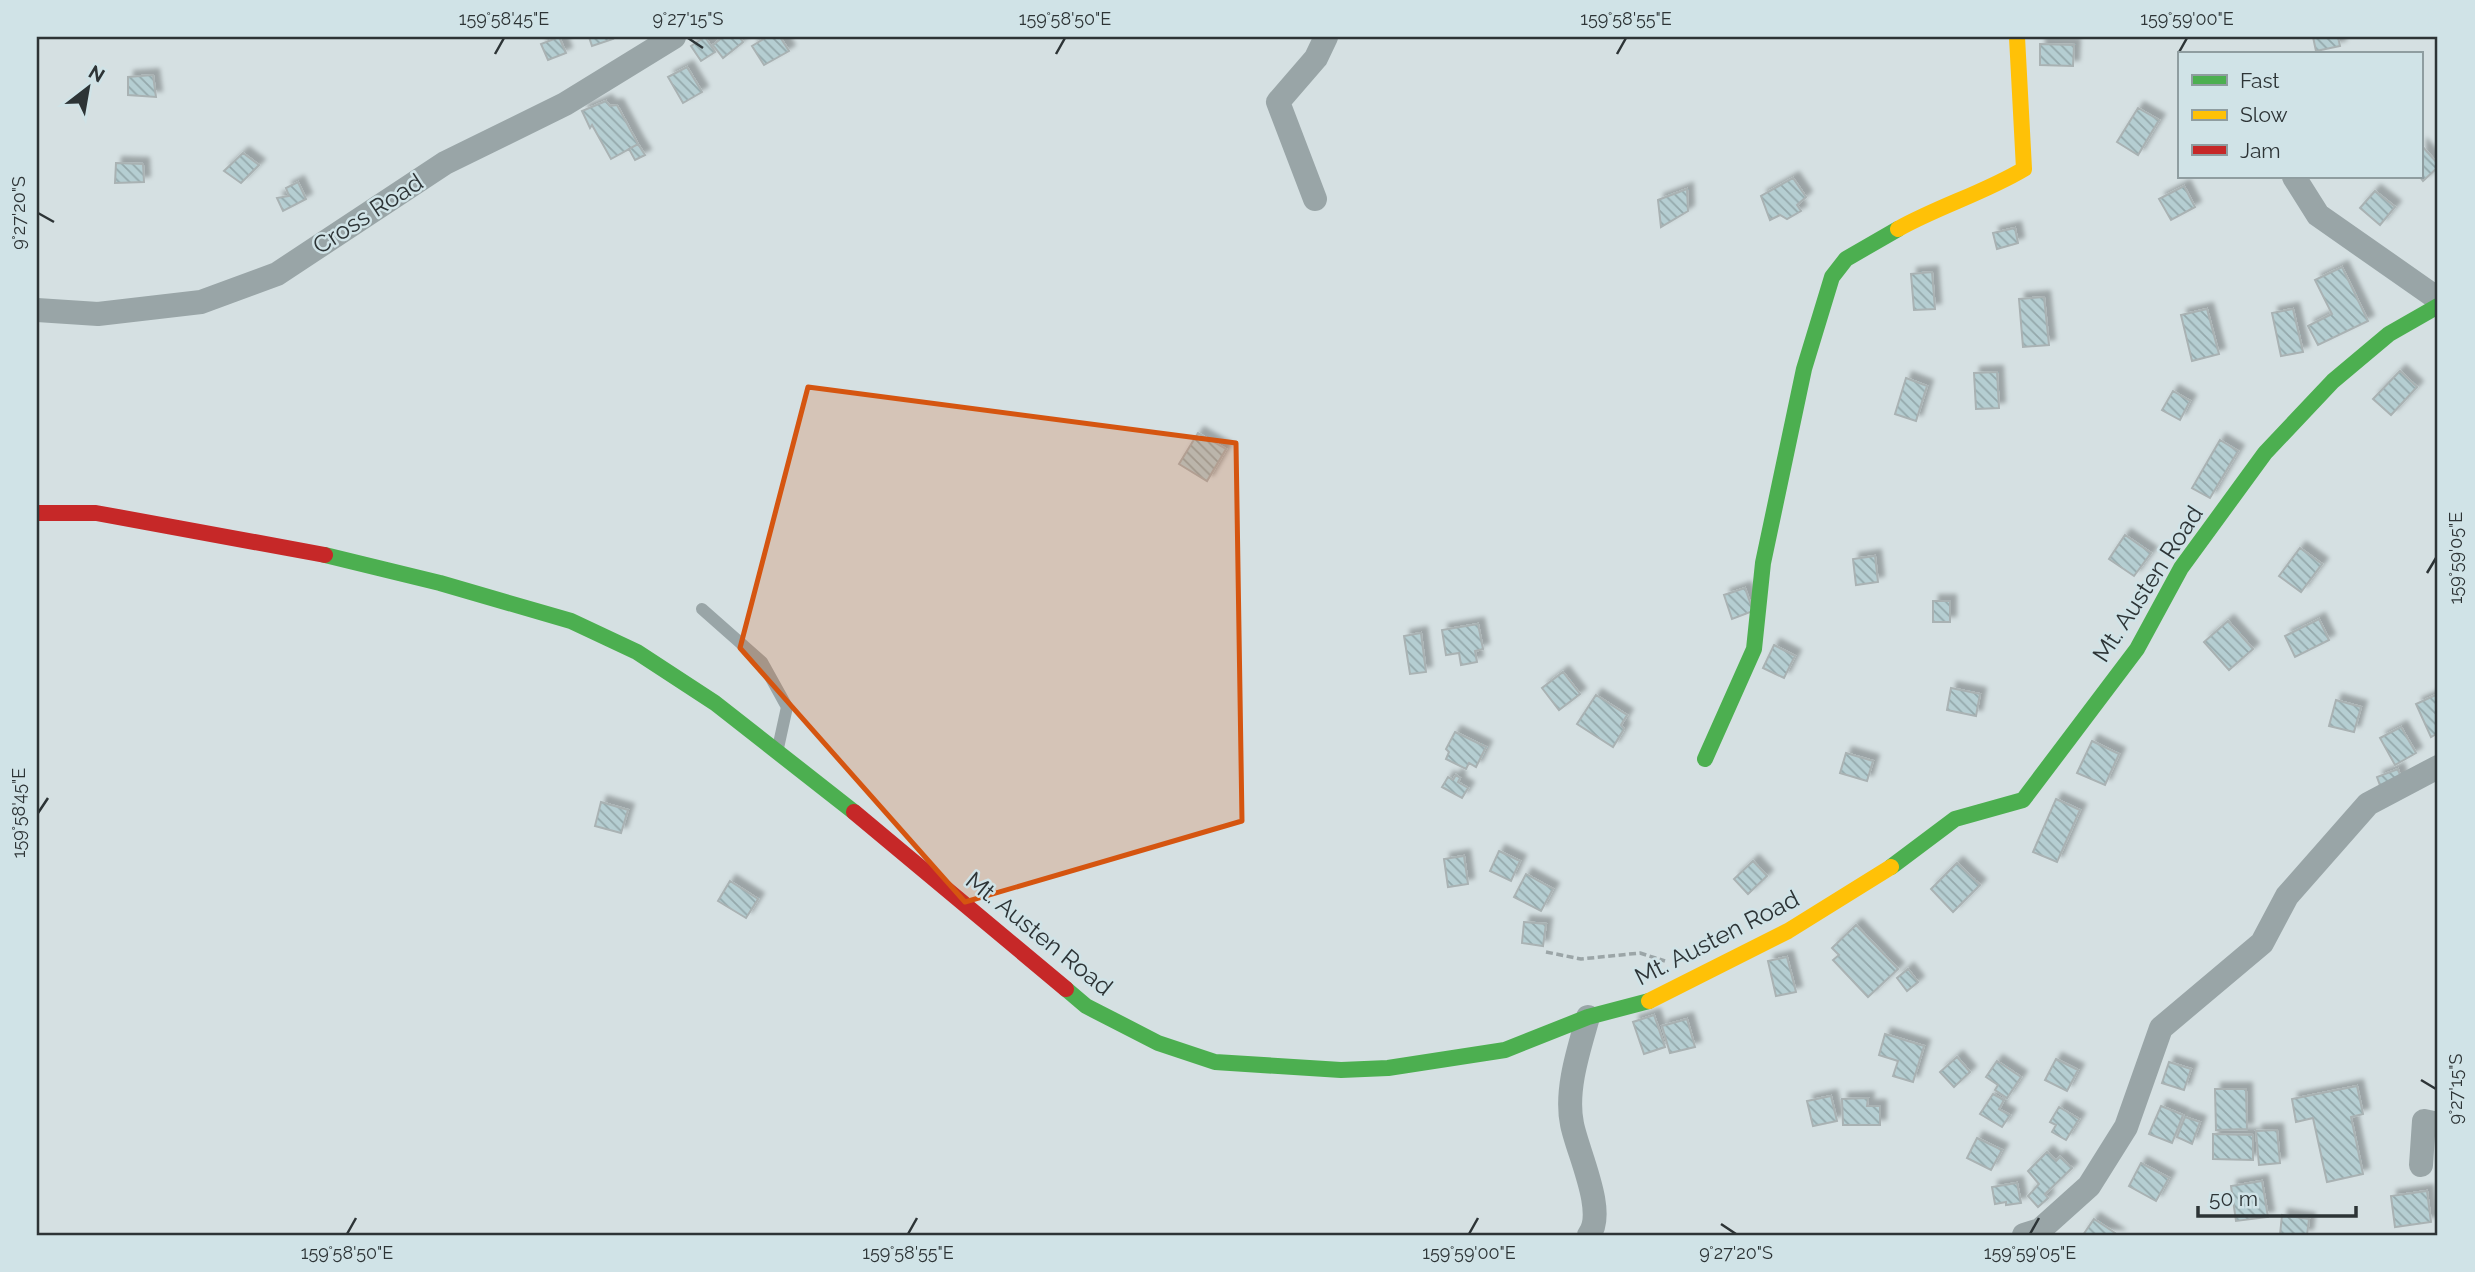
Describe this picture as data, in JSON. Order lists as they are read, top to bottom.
{
  "streets": {
    "street": ["Cross Road", "Mt. Austen Road"]
  },
  "legend": ["Fast", "Slow", "Jam"],
  "scale_bar": "50 m",
  "north": "top right",
  "coordinates": [
    "159°58'45\"E",
    "9°27'15\"S",
    "159°58'50\"E",
    "159°58'55\"E",
    "159°59'00\"E",
    "9°27'20\"S",
    "159°59'05\"E"
  ]
}
